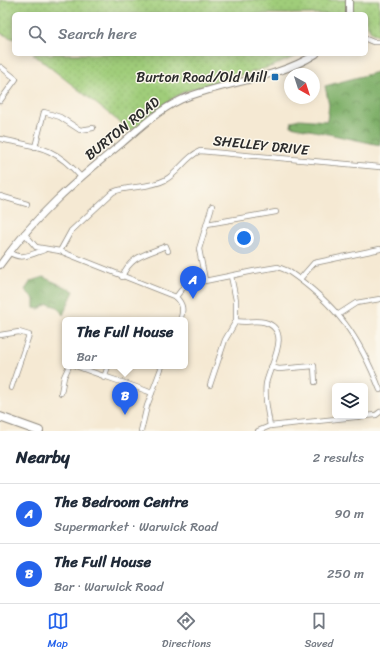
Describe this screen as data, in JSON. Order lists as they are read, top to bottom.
{
  "streets": {
    "street": ["BURTON ROAD", "SHELLEY DRIVE"]
  },
  "places": {
    "transit": ["Burton Road/Old Mill"]
  },
  "north": "bottom right",
  "page": {
    "search": "Search here",
    "pins": ["A", "B"],
    "popup": ["The Full House", "Bar"],
    "heading": ["Nearby", "2 results"],
    "list": [
      {
        "mark": "A",
        "name": "The Bedroom Centre",
        "note": "Supermarket · Warwick Road",
        "value": "90 m"
      },
      {
        "mark": "B",
        "name": "The Full House",
        "note": "Bar · Warwick Road",
        "value": "250 m"
      }
    ],
    "nav": ["Map", "Directions", "Saved"]
  }
}
